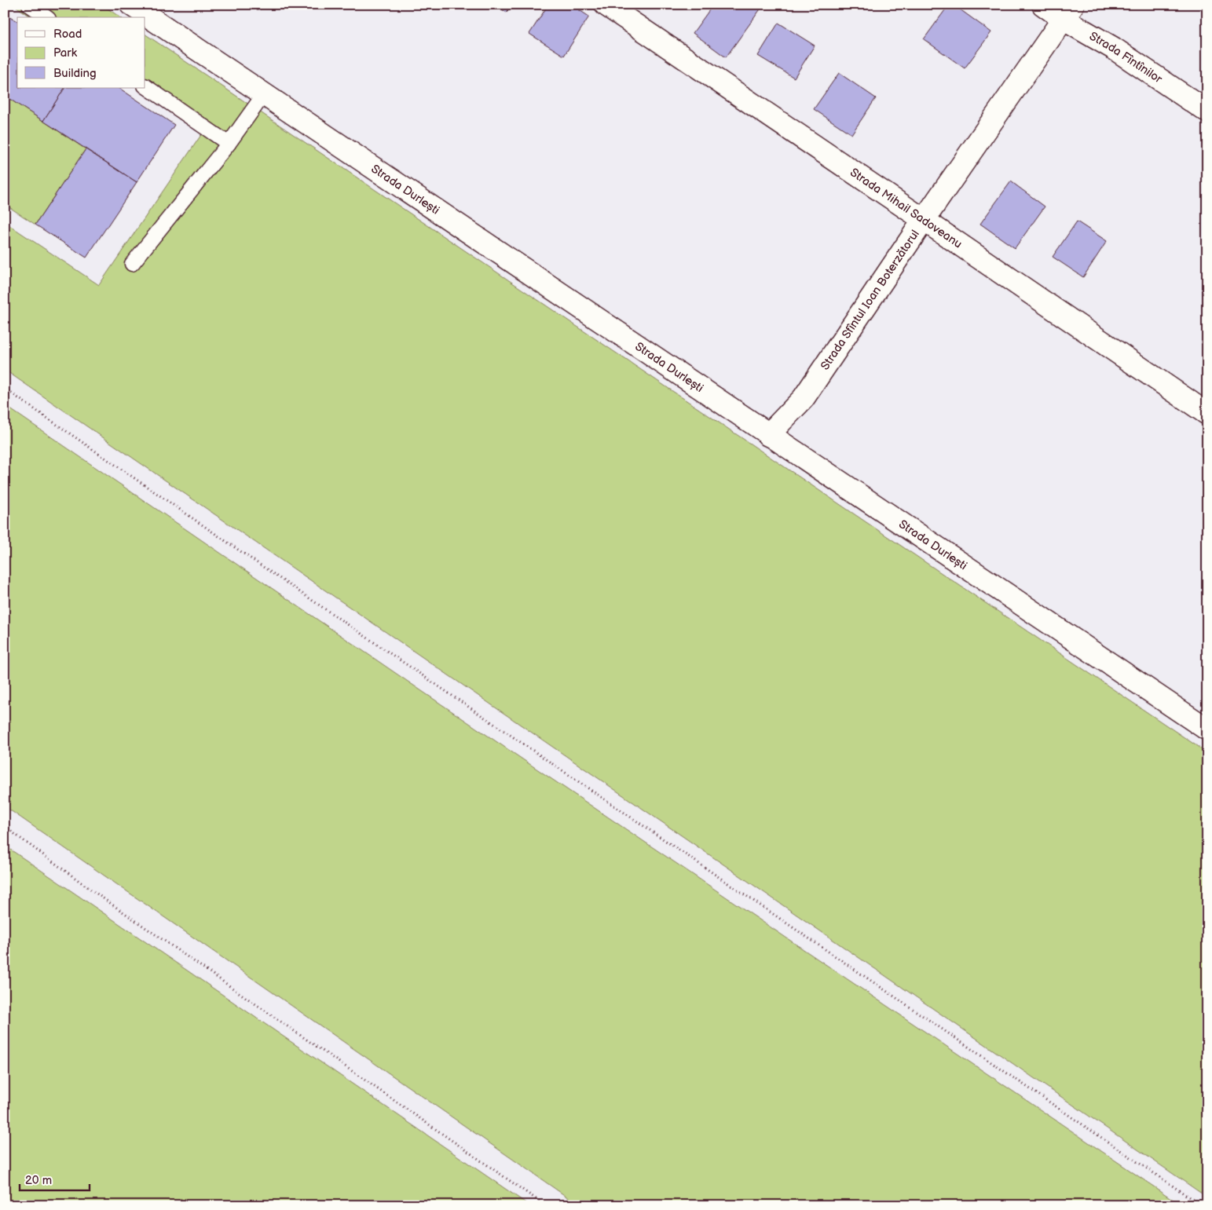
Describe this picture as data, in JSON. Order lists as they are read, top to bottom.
{
  "streets": {
    "street": [
      "Strada Fîntînilor",
      "Strada Durlești",
      "Strada Mihail Sadoveanu",
      "Strada Sfîntul Ioan Boterzătorul"
    ]
  },
  "crossings": [
    ["Strada Fîntînilor", "Strada Sfîntul Ioan Boterzătorul"],
    ["Strada Durlești", "Strada Sfîntul Ioan Boterzătorul"],
    ["Strada Mihail Sadoveanu", "Strada Sfîntul Ioan Boterzătorul"]
  ],
  "legend": ["Road", "Park", "Building"],
  "scale_bar": "20 m"
}
